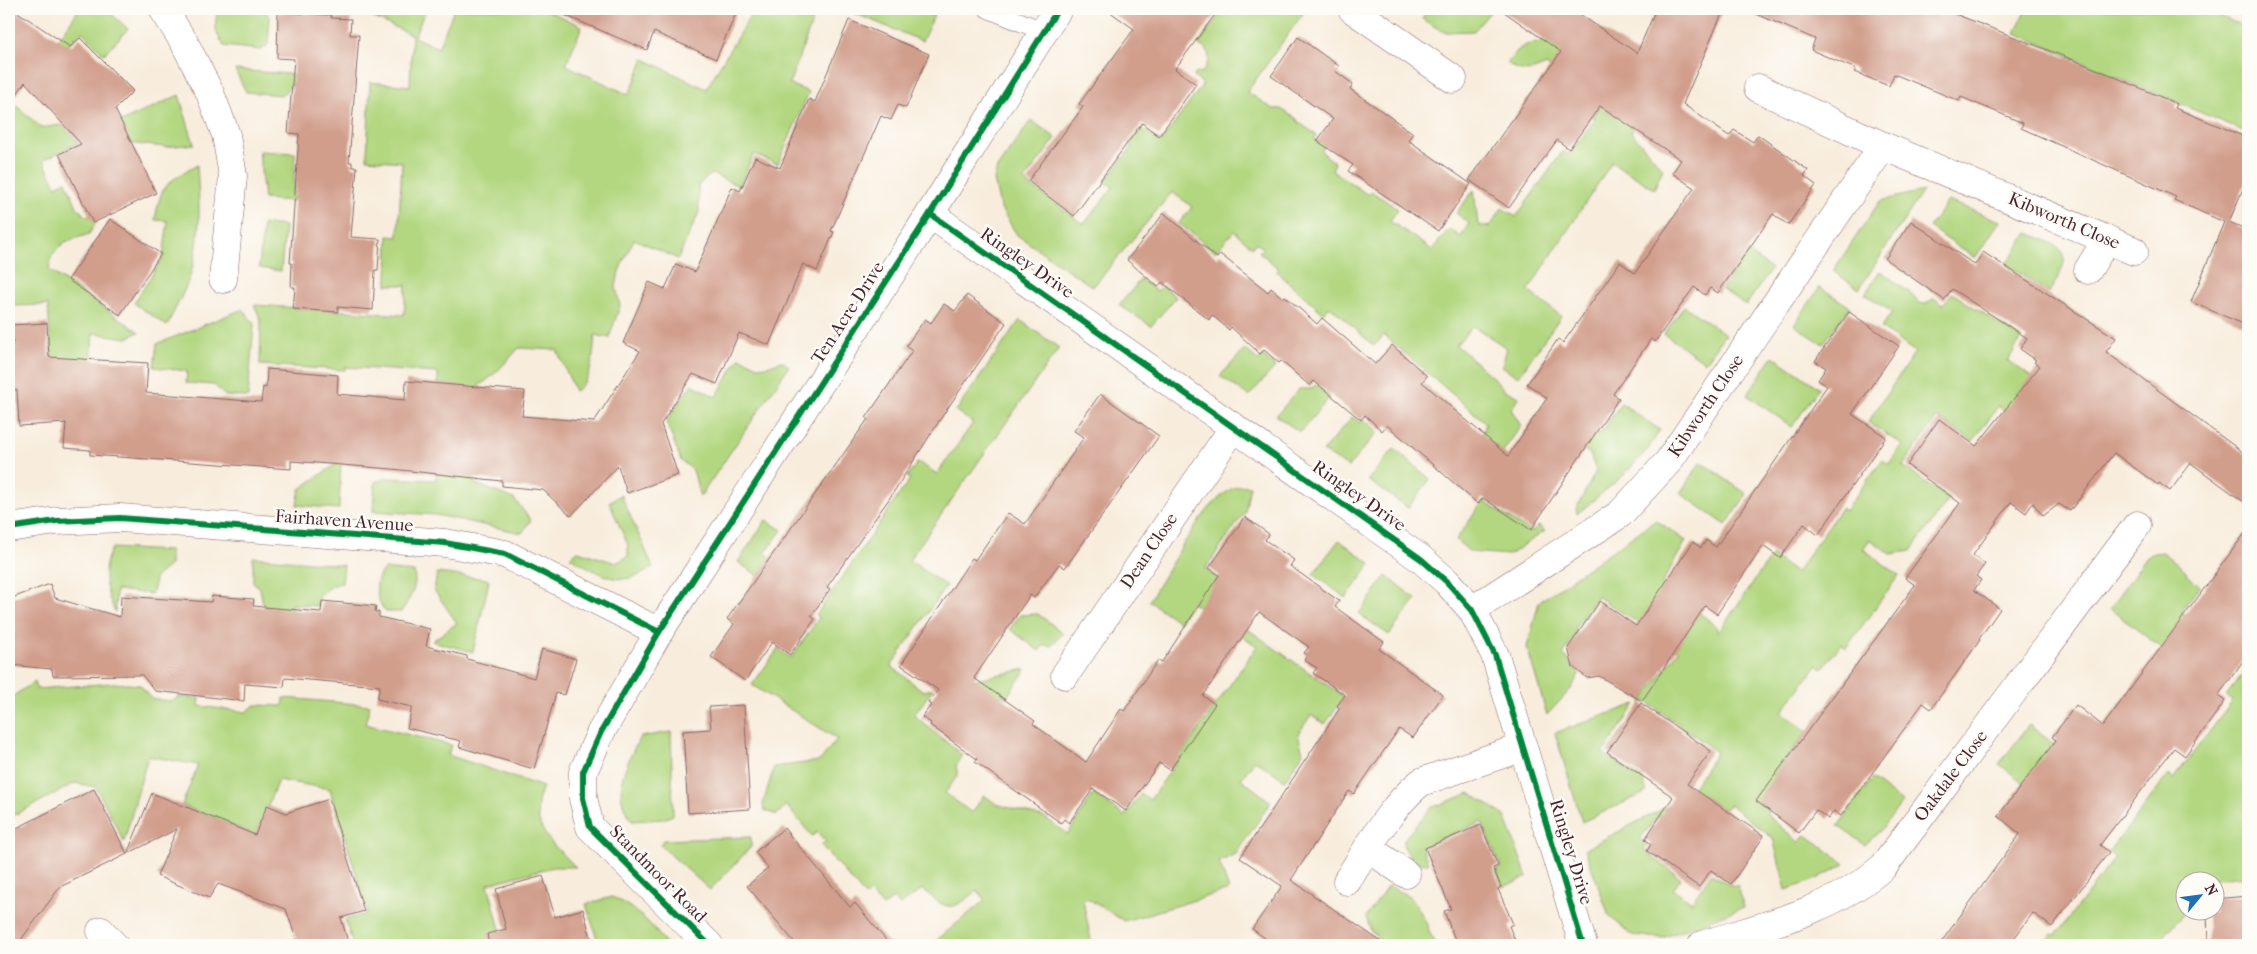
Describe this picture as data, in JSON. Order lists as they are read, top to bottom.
{
  "streets": {
    "street": [
      "Kibworth Close",
      "Ringley Drive",
      "Ten Acre Drive",
      "Fairhaven Avenue",
      "Dean Close",
      "Oakdale Close",
      "Standmoor Road"
    ]
  },
  "crossings": [
    ["Kibworth Close", "Ringley Drive"],
    ["Ringley Drive", "Ten Acre Drive"],
    ["Ringley Drive", "Dean Close"],
    ["Ten Acre Drive", "Fairhaven Avenue"],
    ["Ten Acre Drive", "Standmoor Road"],
    ["Fairhaven Avenue", "Standmoor Road"]
  ],
  "north": "top right"
}
